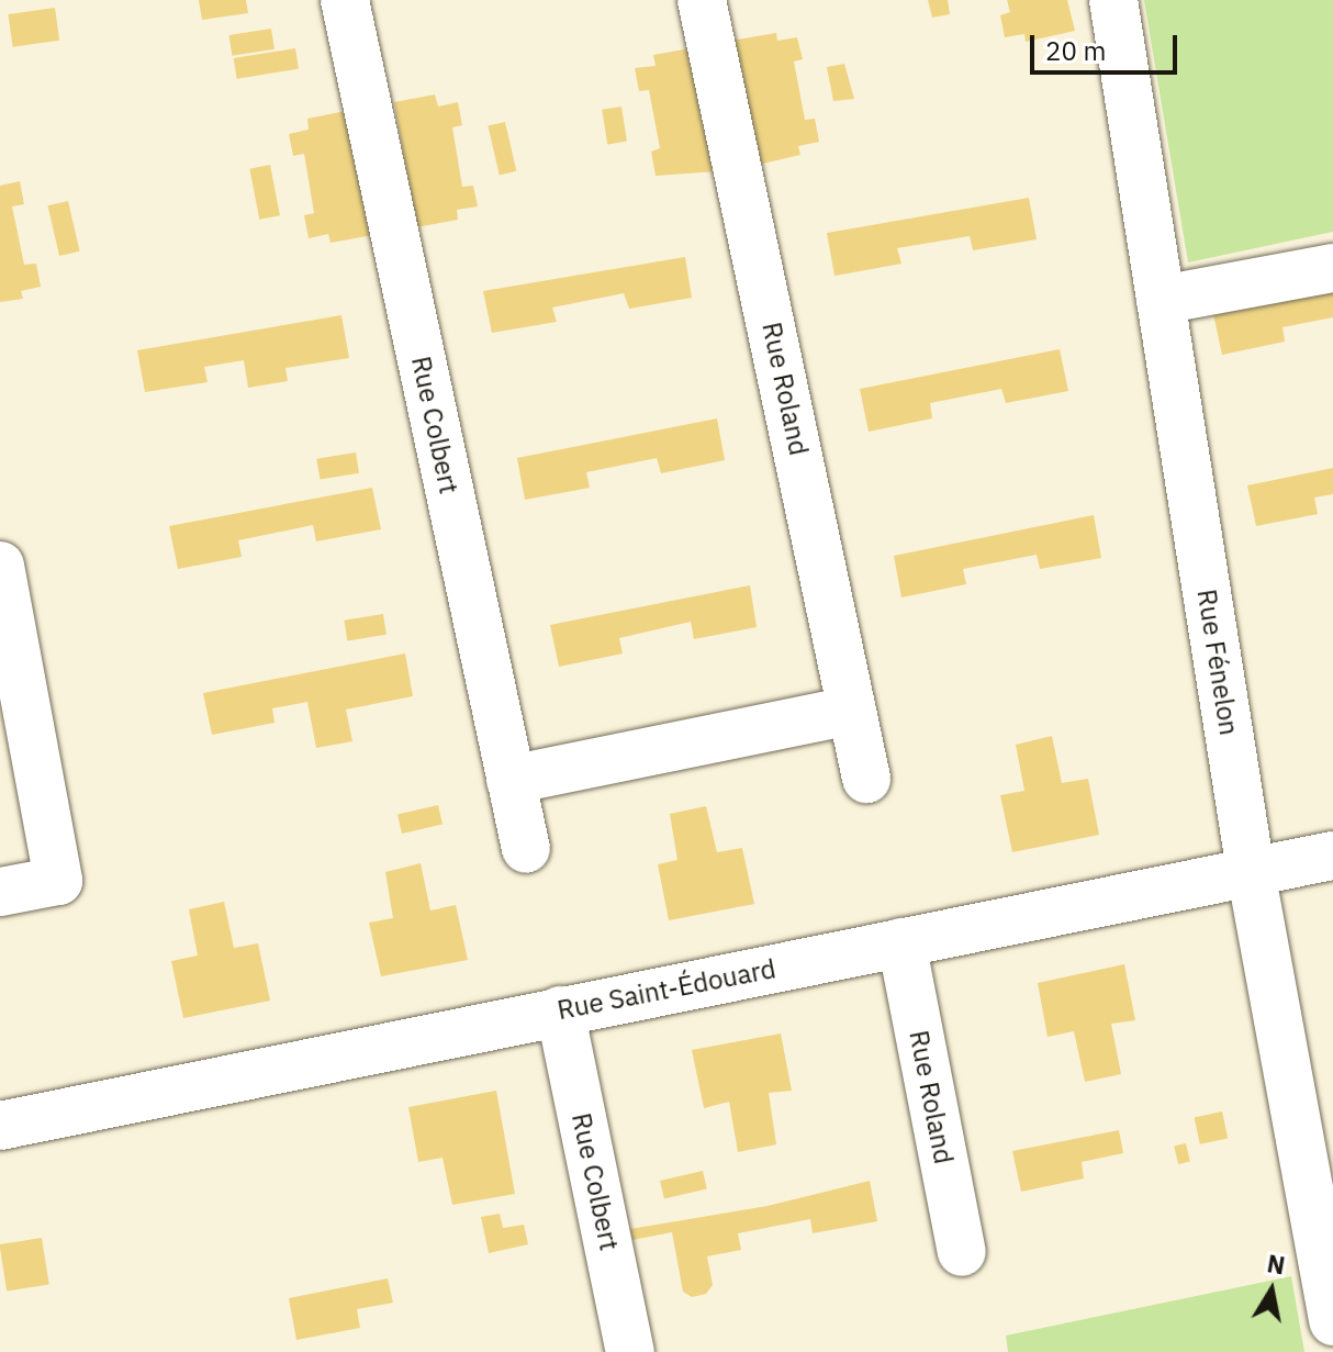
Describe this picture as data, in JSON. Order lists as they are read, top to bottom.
{
  "streets": {
    "street": [
      "Rue Roland",
      "Rue Colbert",
      "Rue Fénelon",
      "Rue Saint-Édouard"
    ]
  },
  "crossings": [
    ["Rue Roland", "Rue Saint-Édouard"],
    ["Rue Colbert", "Rue Saint-Édouard"],
    ["Rue Fénelon", "Rue Saint-Édouard"]
  ],
  "scale_bar": "20 m",
  "north": "top"
}
